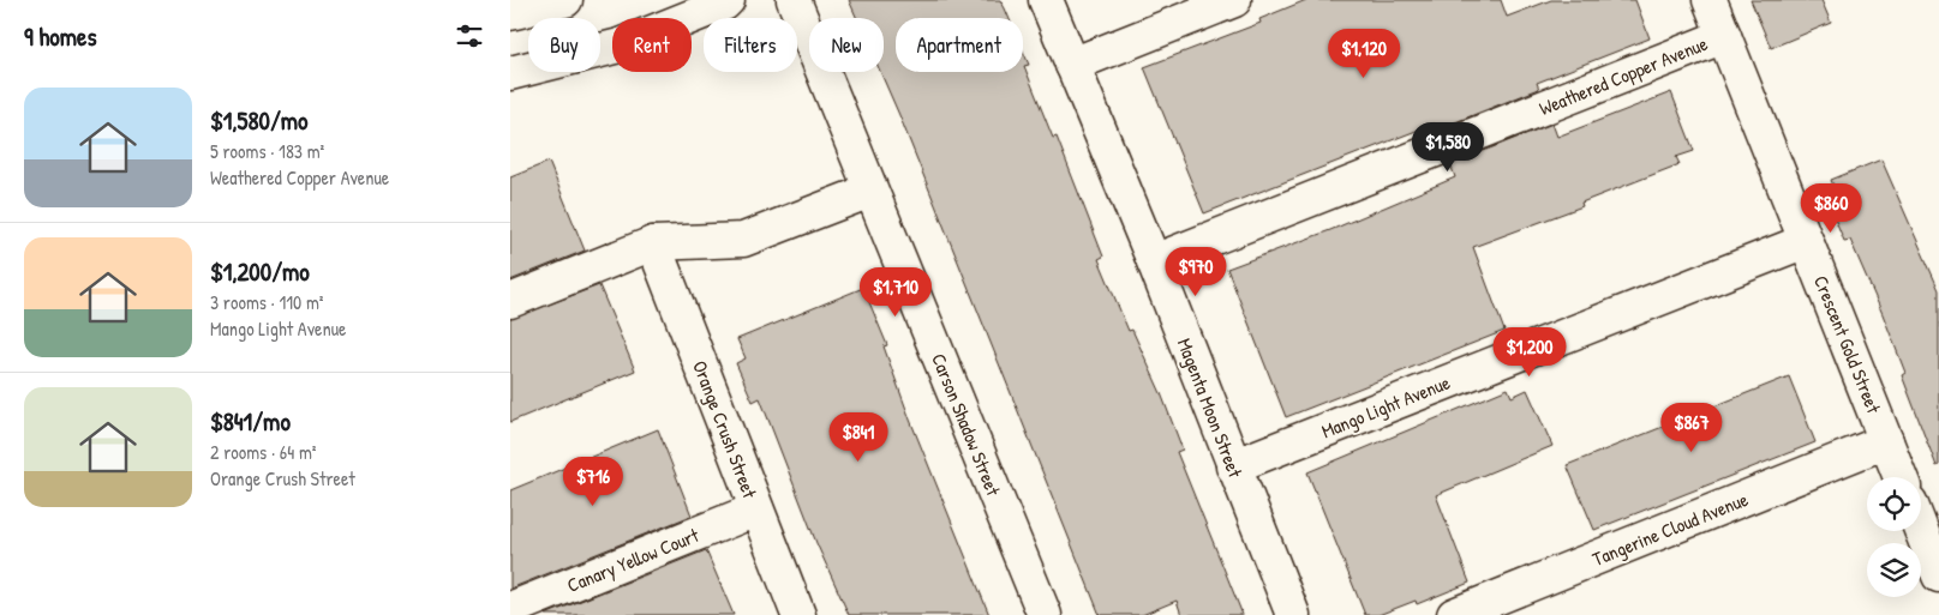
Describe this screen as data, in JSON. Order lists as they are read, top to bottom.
{
  "streets": {
    "street": [
      "Weathered Copper Avenue",
      "Crescent Gold Street",
      "Mango Light Avenue",
      "Magenta Moon Street",
      "Carson Shadow Street",
      "Orange Crush Street",
      "Tangerine Cloud Avenue",
      "Canary Yellow Court"
    ]
  },
  "crossings": [
    ["Weathered Copper Avenue", "Crescent Gold Street"],
    ["Weathered Copper Avenue", "Magenta Moon Street"],
    ["Crescent Gold Street", "Mango Light Avenue"],
    ["Crescent Gold Street", "Tangerine Cloud Avenue"],
    ["Mango Light Avenue", "Magenta Moon Street"],
    ["Orange Crush Street", "Canary Yellow Court"]
  ],
  "page": {
    "heading": "9 homes",
    "chip": [
      "Buy",
      "Rent",
      "Filters",
      "New",
      "Apartment"
    ],
    "price": [
      "$1,120",
      "$1,580",
      "$860",
      "$970",
      "$1,710",
      "$1,200",
      "$867",
      "$841",
      "$716"
    ],
    "list": [
      {
        "name": "$1,580/mo",
        "note": "5 rooms · 183 m² · Weathered Copper Avenue"
      },
      {
        "name": "$1,200/mo",
        "note": "3 rooms · 110 m² · Mango Light Avenue"
      },
      {
        "name": "$841/mo",
        "note": "2 rooms · 64 m² · Orange Crush Street"
      }
    ]
  }
}
